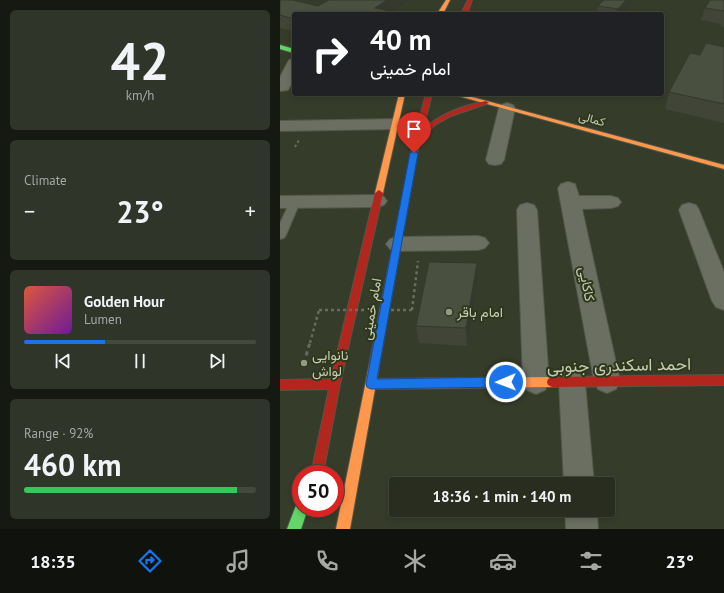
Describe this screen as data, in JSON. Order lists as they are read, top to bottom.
{
  "streets": {
    "main road": ["کمالی", "امام خمینی", "احمد اسکندری جنوبی"],
    "street": ["کاکایی"]
  },
  "crossings": [
    ["کاکایی", "احمد اسکندری جنوبی"],
    ["امام خمینی", "احمد اسکندری جنوبی"]
  ],
  "places": ["امام باقر", "نانوایی لواش"],
  "page": {
    "tile": [
      ["42", "km/h"],
      "Climate",
      ["Range · 92%", "460 km"]
    ],
    "turn": ["40 m", "امام خمینی"],
    "heat": ["−", "23°", "+"],
    "song": ["Golden Hour", "Lumen"],
    "limit": "50",
    "trip": "18:36 · 1 min · 140 m",
    "tabs": ["18:35", "23°"]
  }
}
